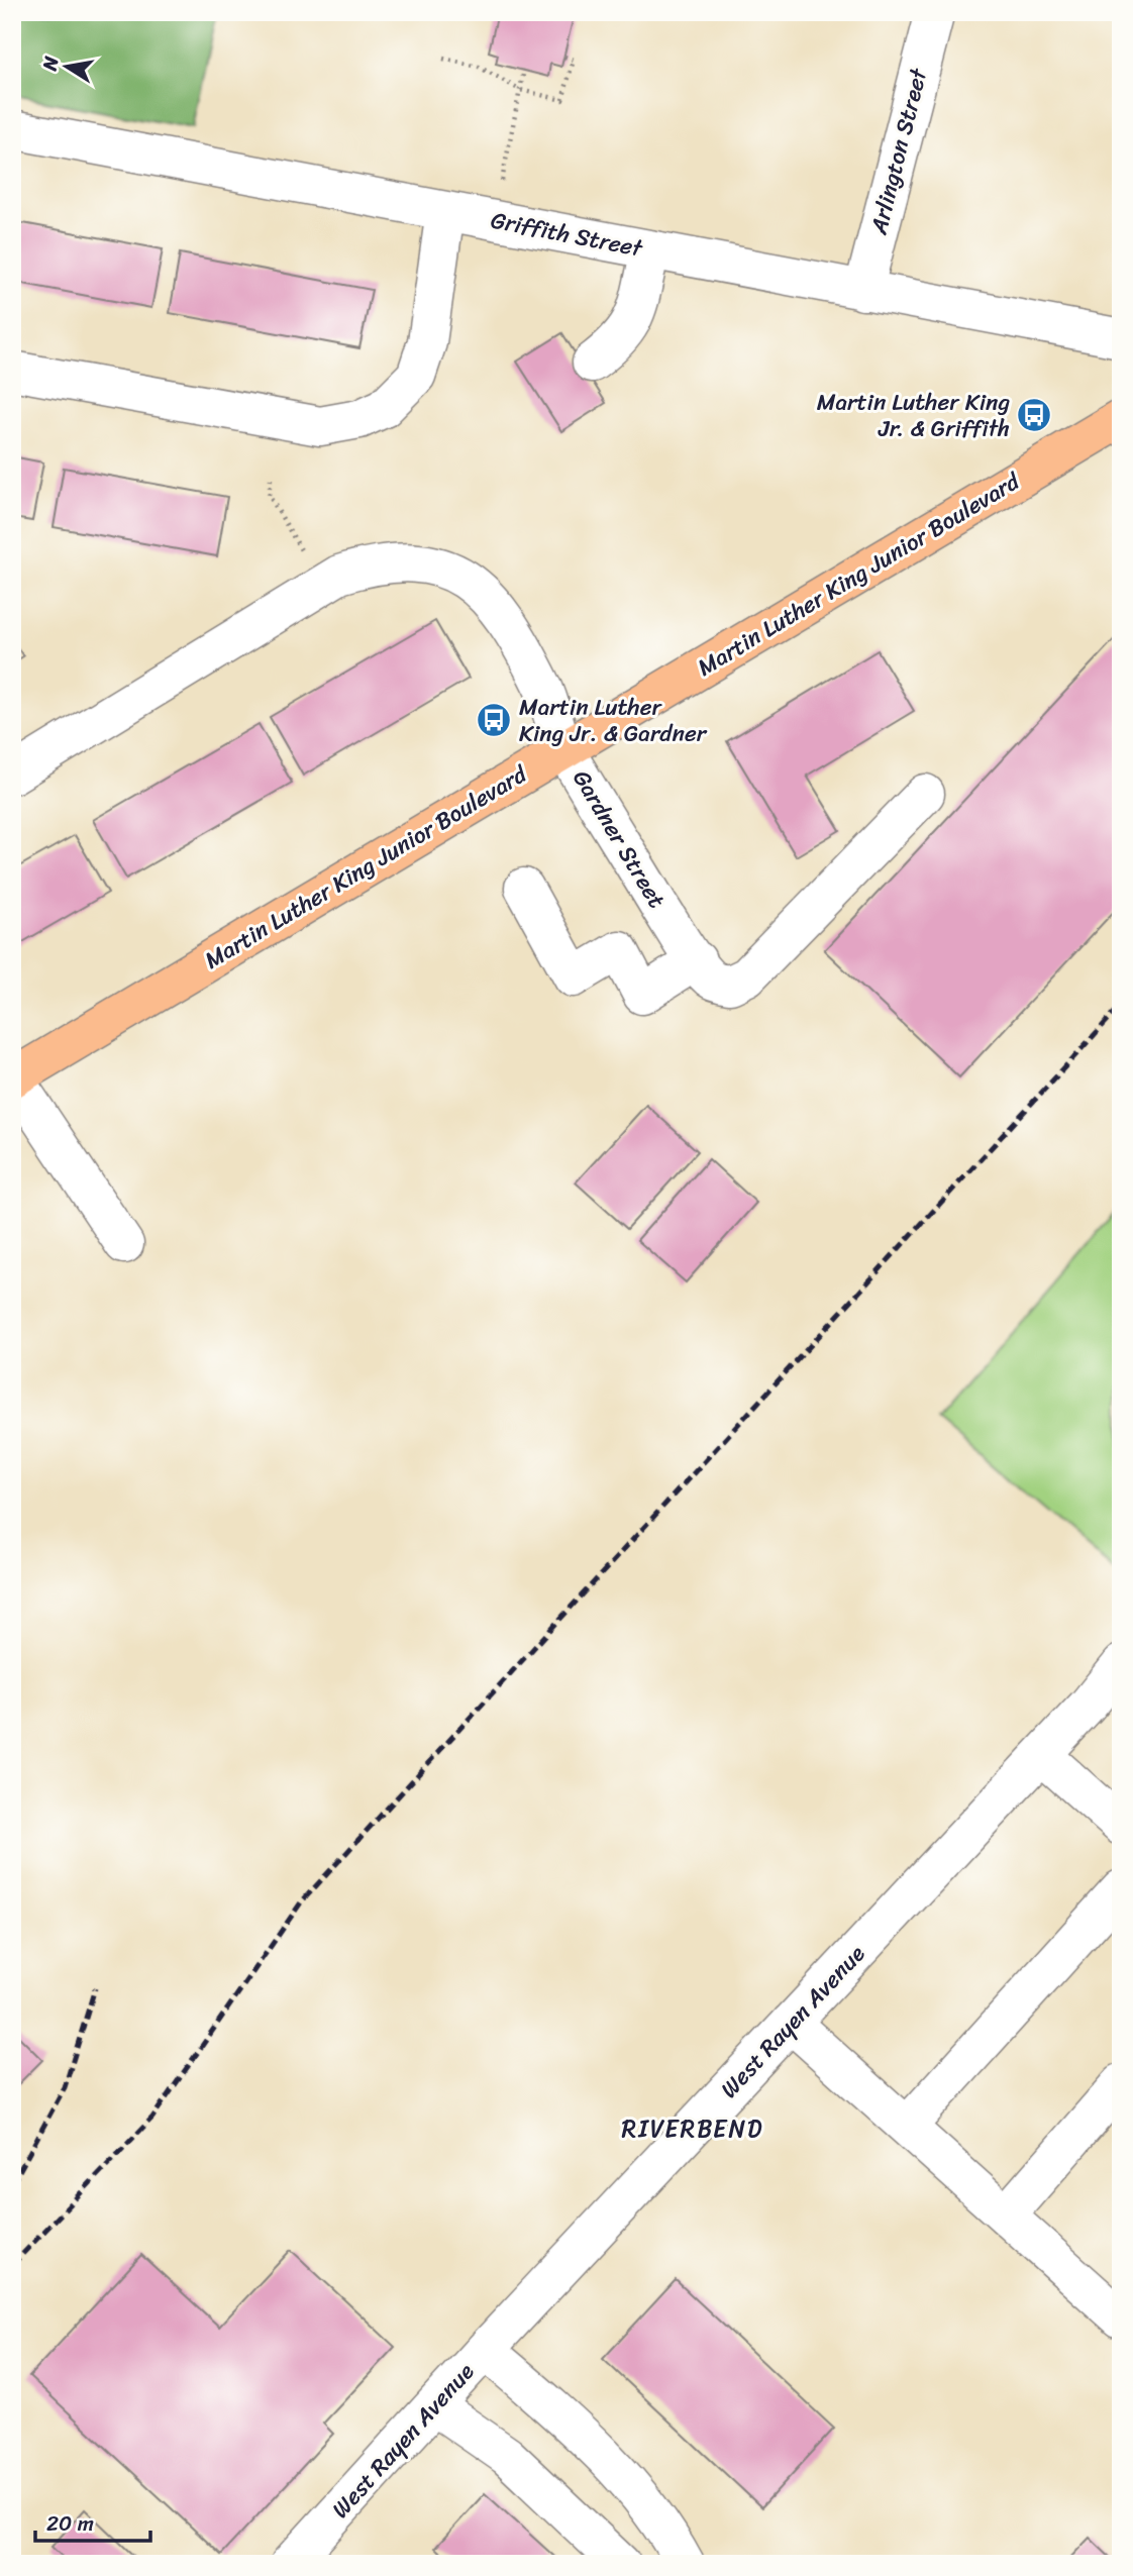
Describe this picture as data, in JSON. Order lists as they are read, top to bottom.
{
  "streets": {
    "main road": ["Martin Luther King Junior Boulevard"],
    "street": [
      "Arlington Street",
      "Griffith Street",
      "Gardner Street",
      "West Rayen Avenue"
    ]
  },
  "crossings": [
    ["Arlington Street", "Griffith Street"],
    ["Martin Luther King Junior Boulevard", "Gardner Street"]
  ],
  "districts": ["RIVERBEND"],
  "places": {
    "bus stop": ["Martin Luther King Jr. & Griffith", "Martin Luther King Jr. & Gardner"]
  },
  "scale_bar": "20 m",
  "north": "left"
}
